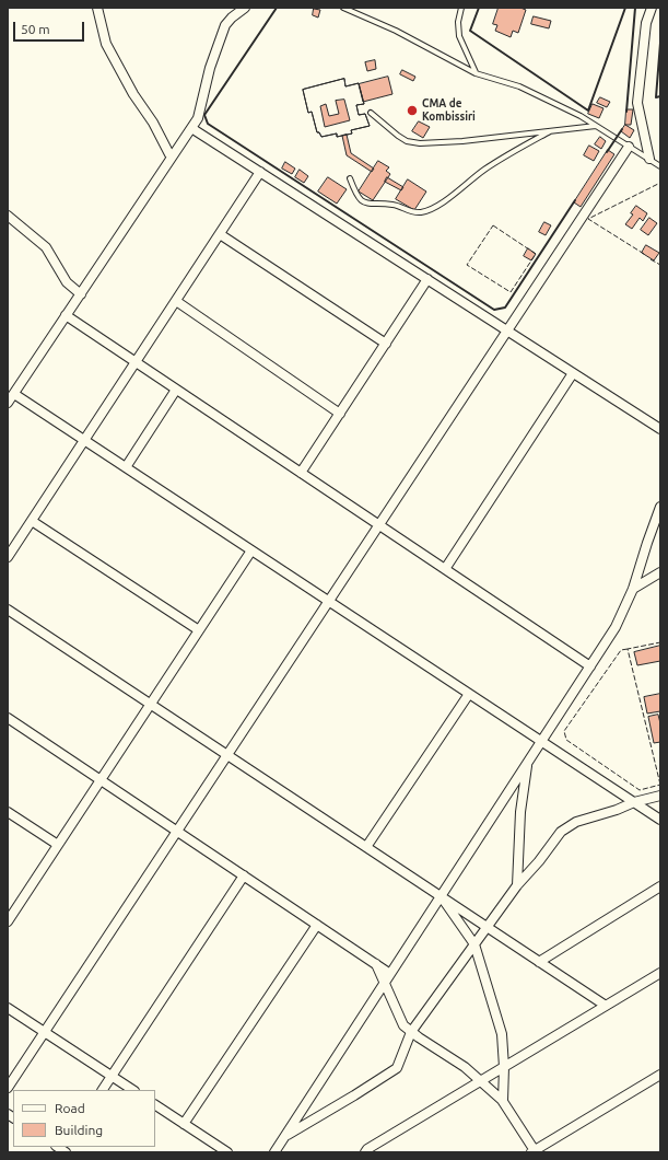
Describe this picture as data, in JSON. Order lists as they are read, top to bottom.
{
  "places": ["CMA de Kombissiri"],
  "legend": ["Road", "Building"],
  "scale_bar": "50 m"
}
